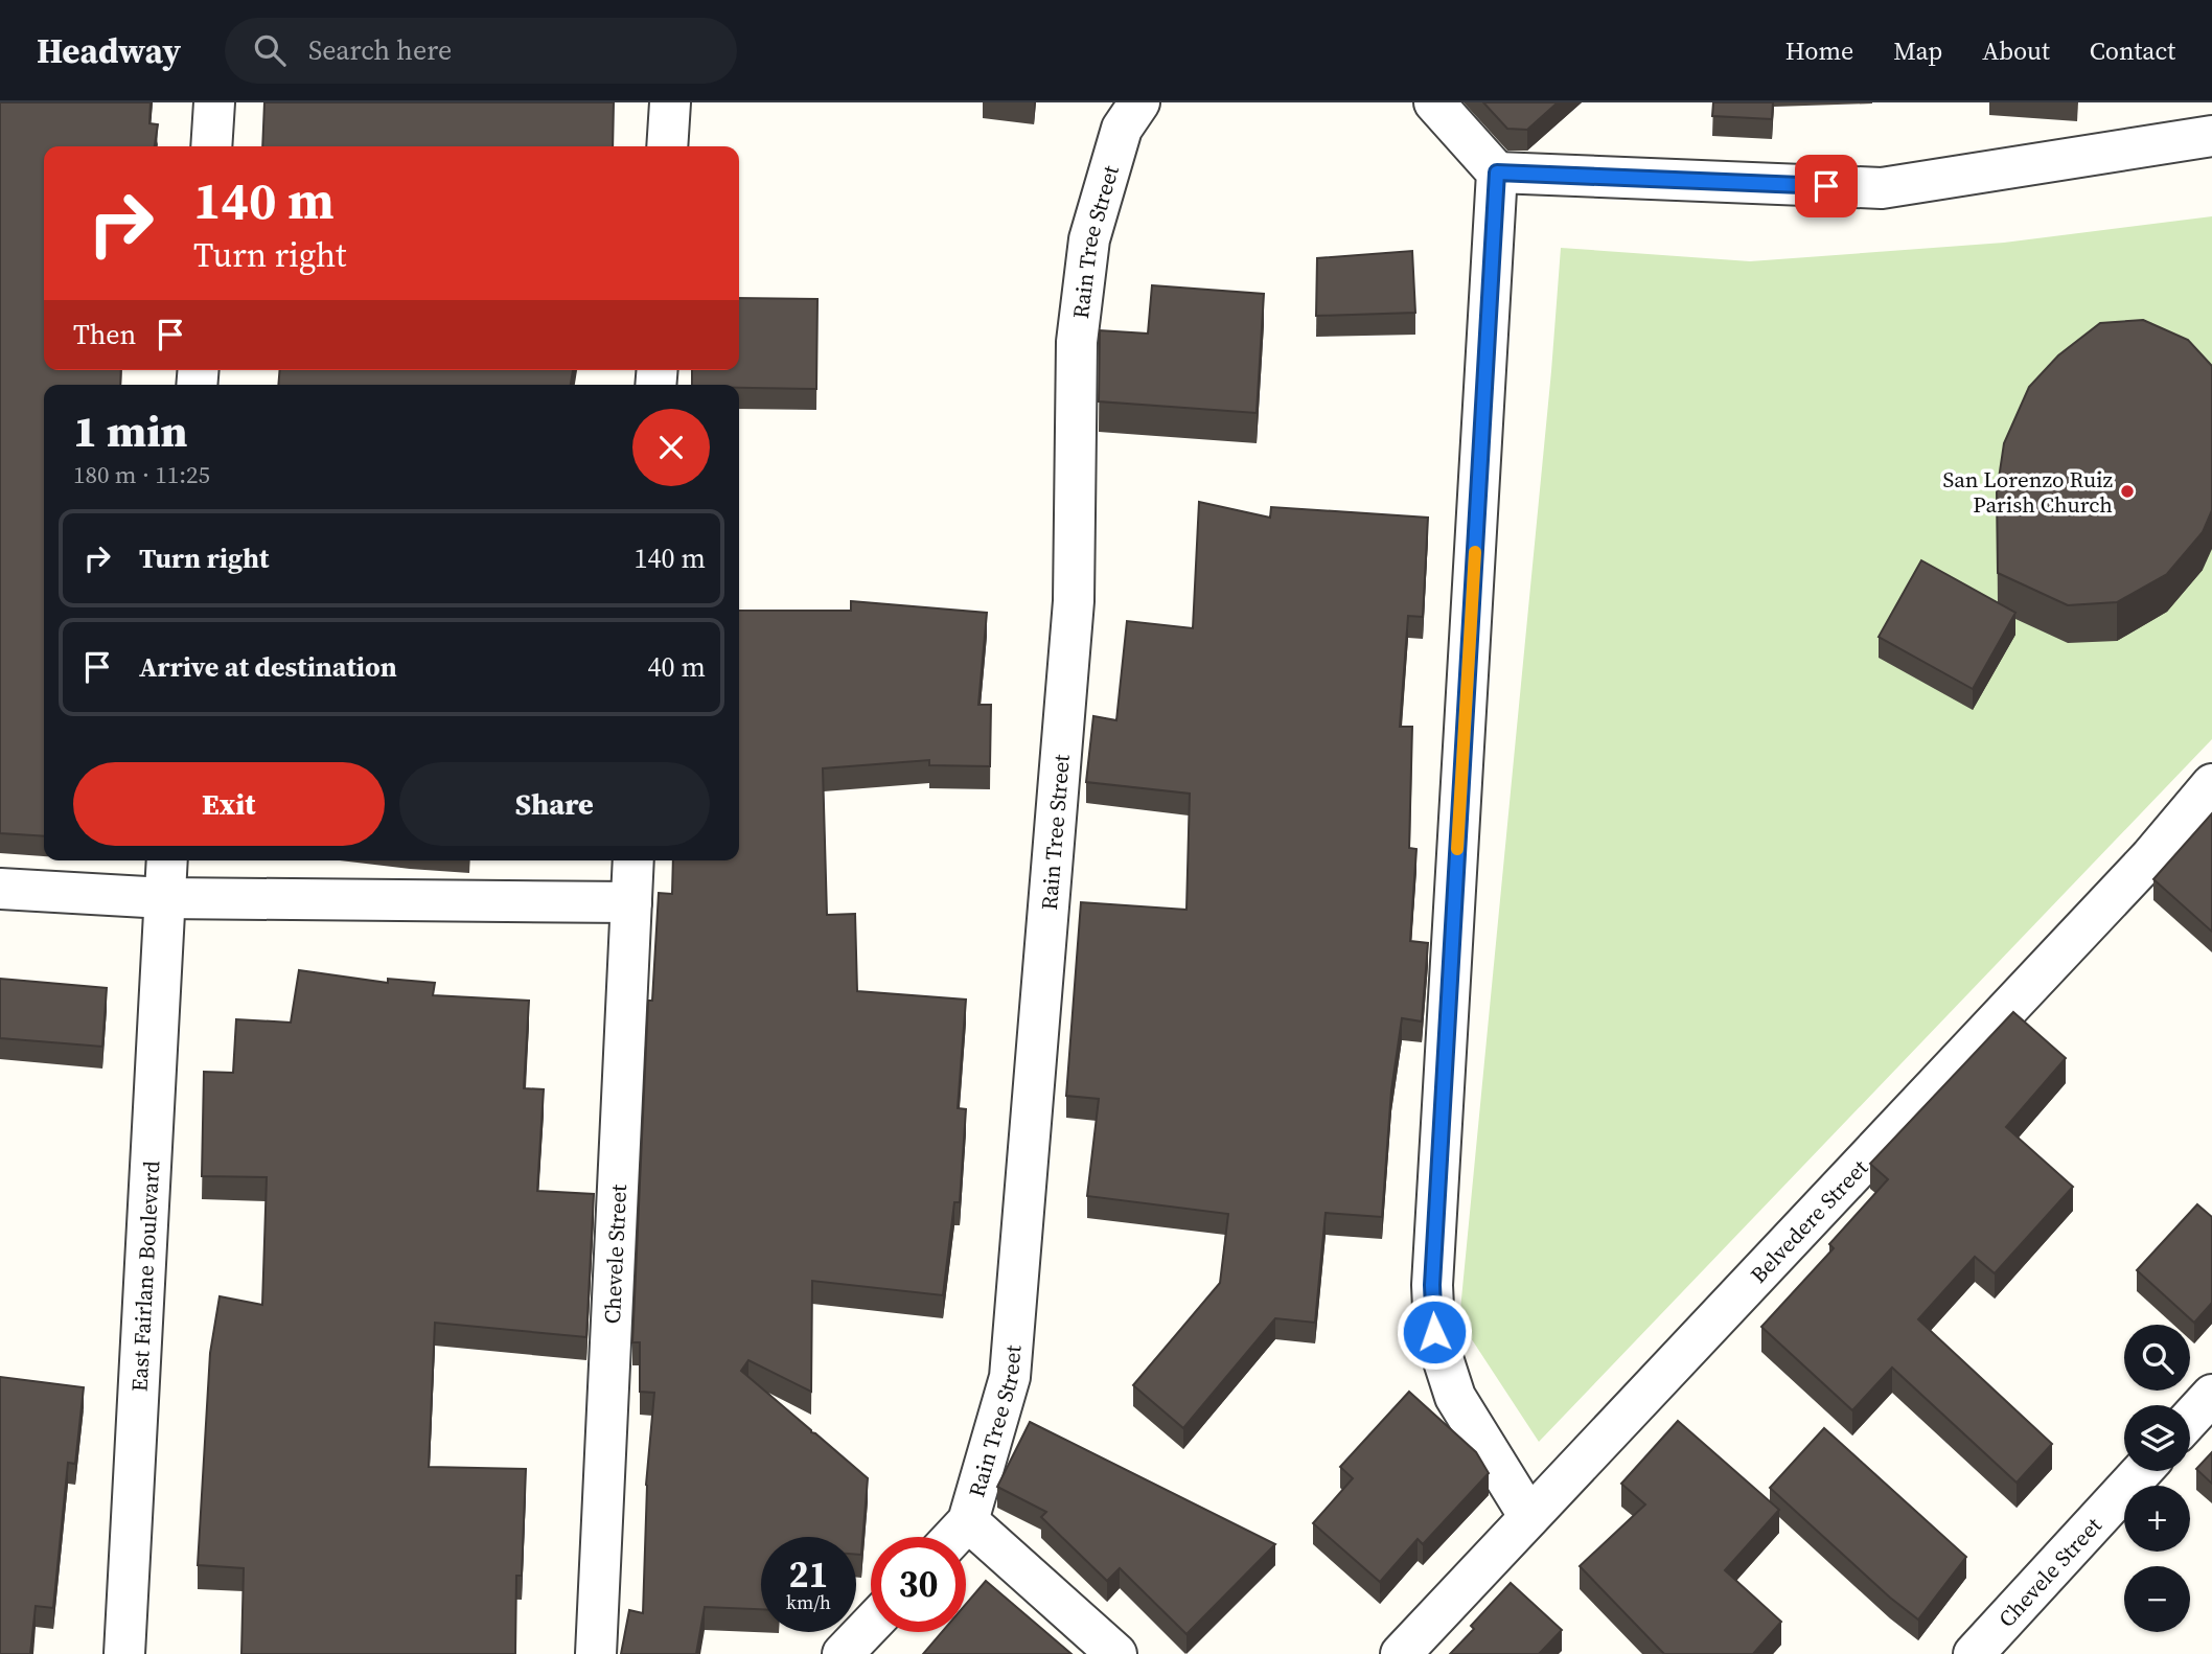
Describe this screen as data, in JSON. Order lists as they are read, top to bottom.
{
  "streets": {
    "street": [
      "Rain Tree Street",
      "Belvedere Street",
      "Chevele Street",
      "East Fairlane Boulevard"
    ]
  },
  "places": ["San Lorenzo Ruiz Parish Church"],
  "page": {
    "header": "Headway",
    "search": "Search here",
    "nav": [
      "Home",
      "Map",
      "About",
      "Contact"
    ],
    "turn": ["140 m", "Turn right"],
    "then": "Then",
    "heading": ["1 min", "180 m · 11:25"],
    "list": [
      {
        "name": "Turn right",
        "value": "140 m"
      },
      {
        "name": "Arrive at destination",
        "value": "40 m"
      }
    ],
    "buttons": ["Exit", "Share"],
    "map_buttons": ["+", "−"],
    "speed": "21 km/h",
    "limit": "30"
  }
}
